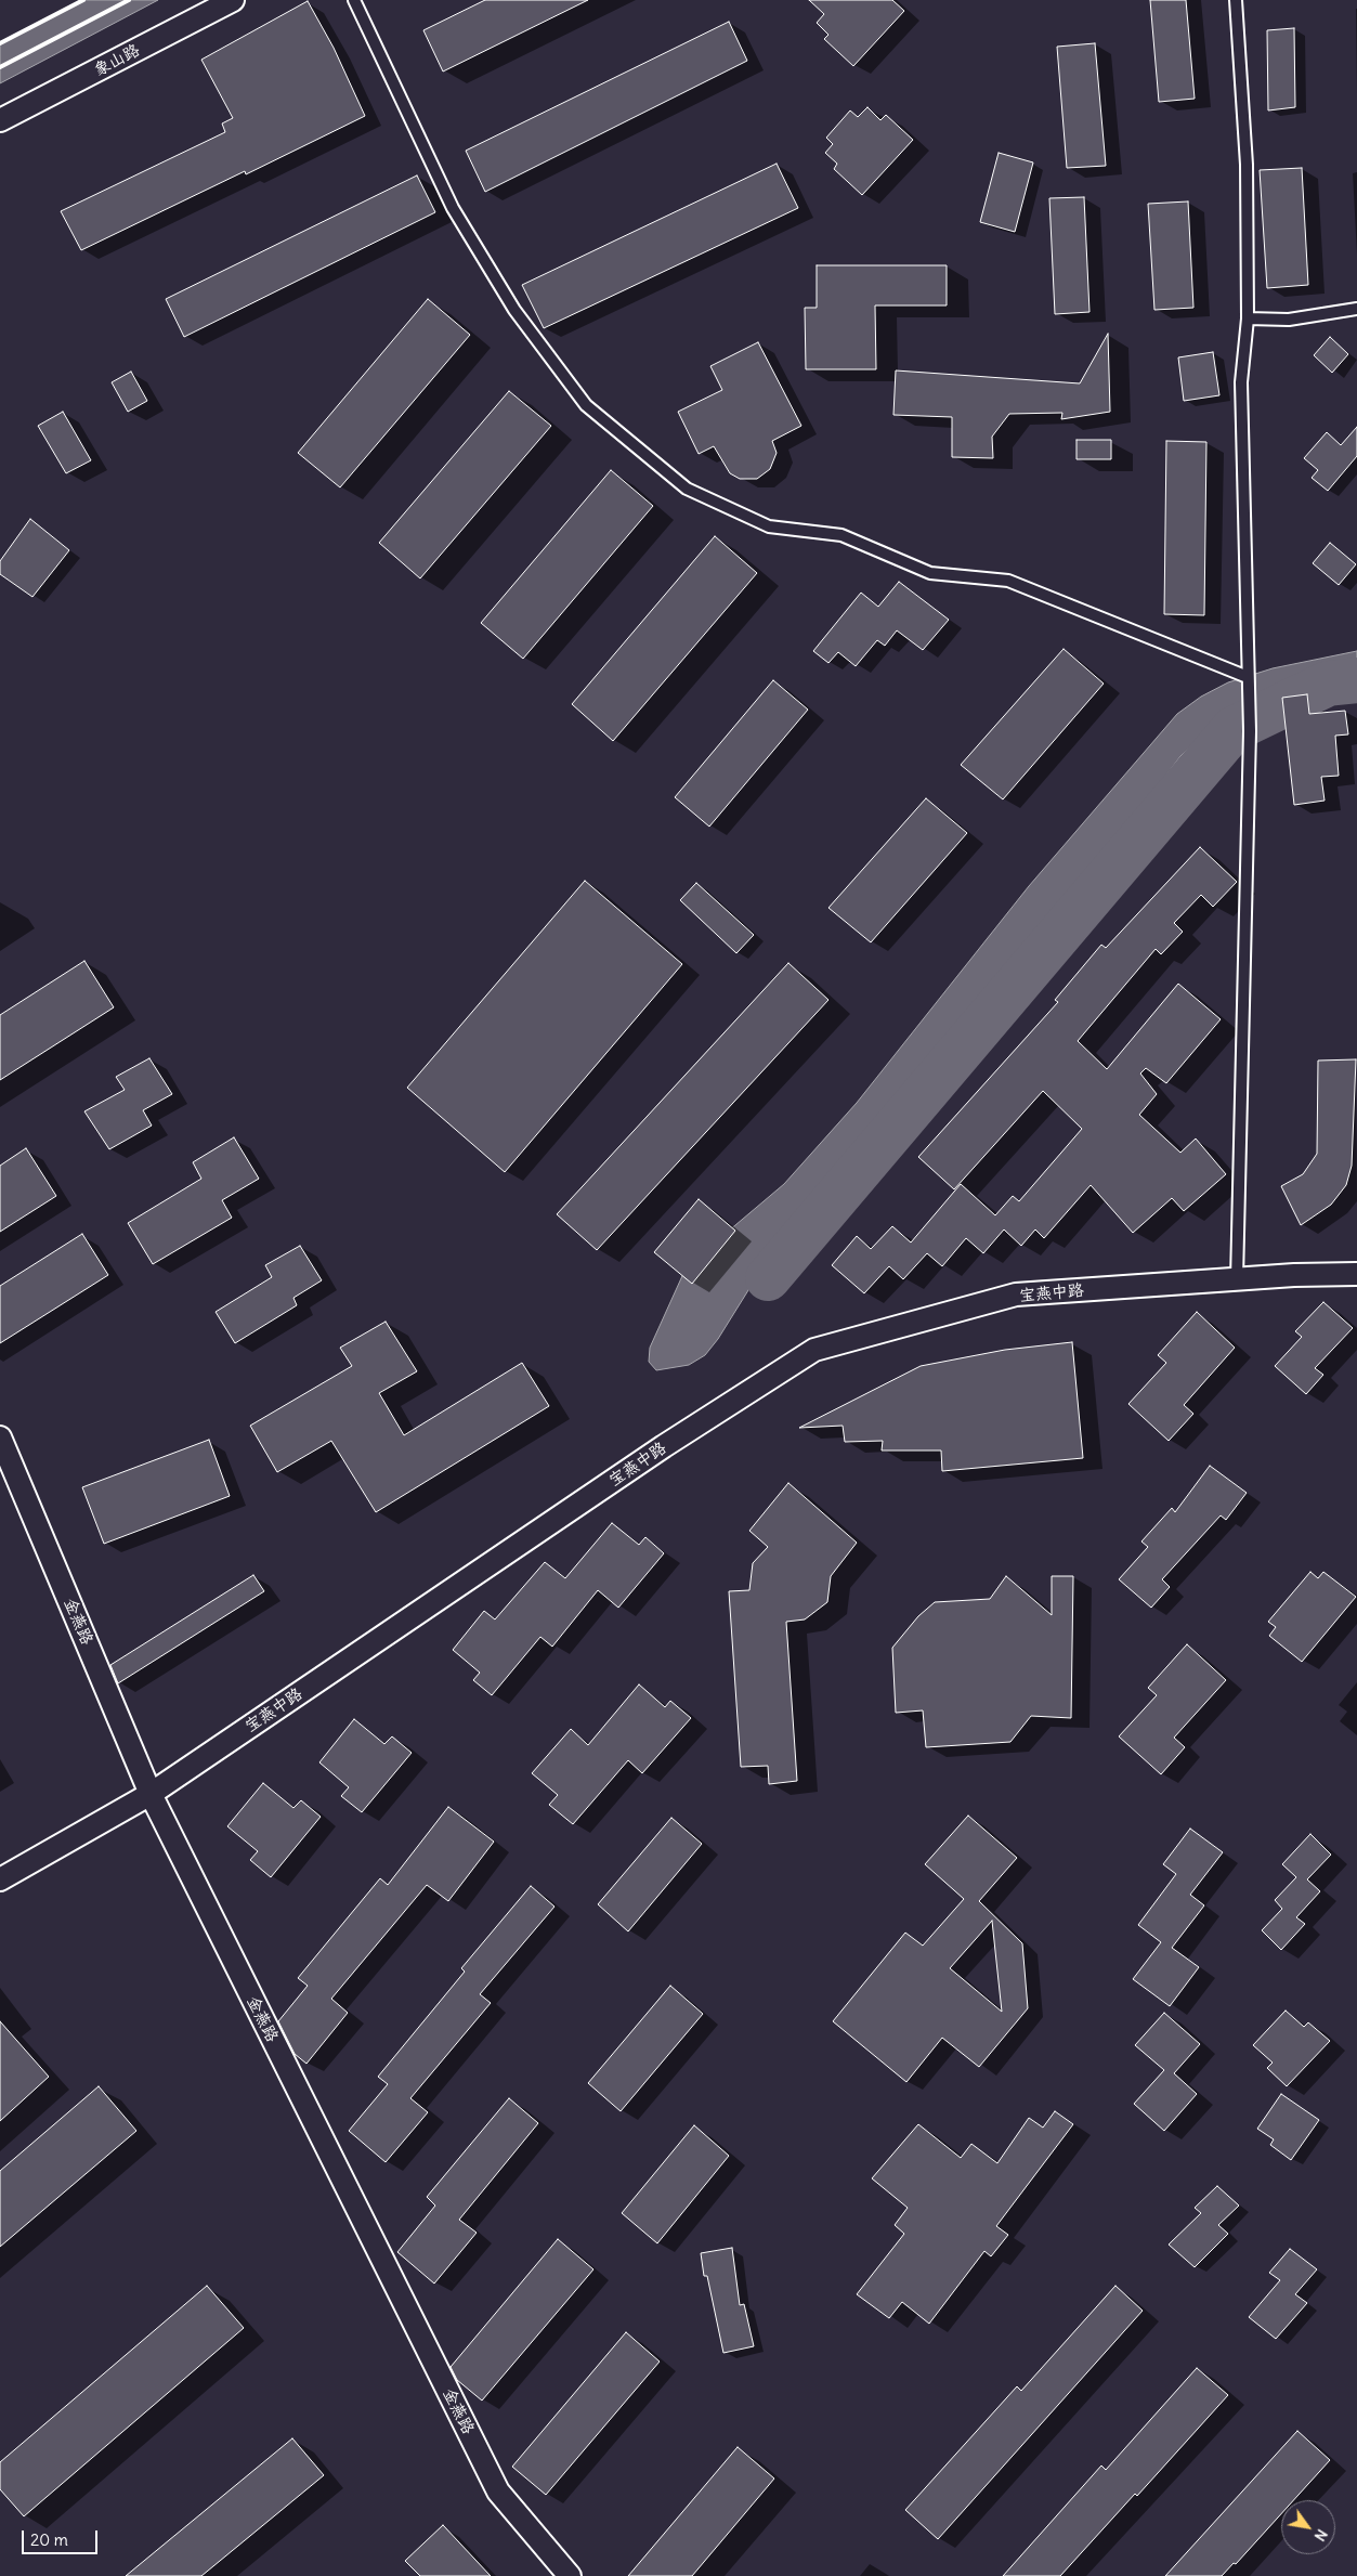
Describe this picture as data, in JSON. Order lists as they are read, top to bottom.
{
  "streets": {
    "street": ["象山路", "宝燕中路", "金燕路"]
  },
  "crossings": [
    ["宝燕中路", "金燕路"]
  ],
  "scale_bar": "20 m",
  "north": "bottom right"
}
